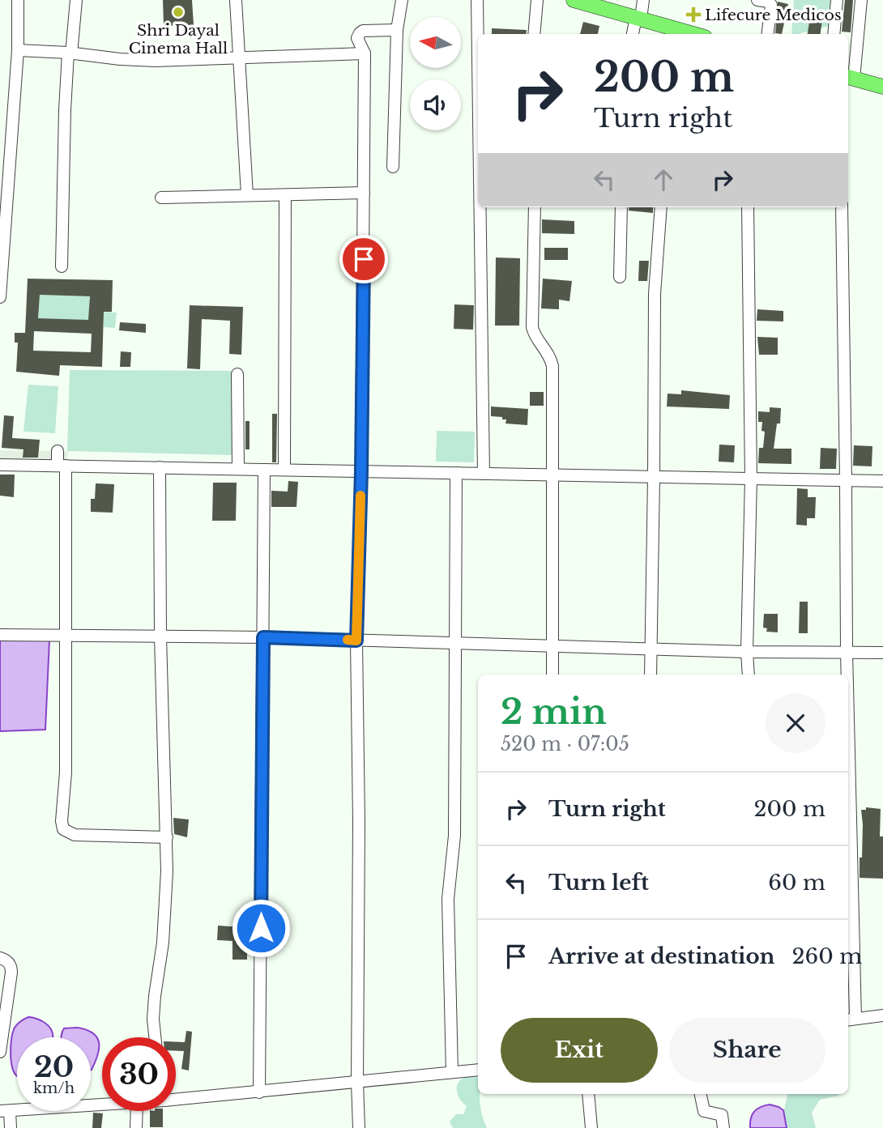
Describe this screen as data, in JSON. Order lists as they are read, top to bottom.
{
  "places": {
    "other": ["Shri Dayal Cinema Hall"],
    "health": ["Lifecure Medicos"]
  },
  "north": "left",
  "page": {
    "turn": ["200 m", "Turn right"],
    "heading": ["2 min", "520 m · 07:05"],
    "list": [
      {
        "name": "Turn right",
        "value": "200 m"
      },
      {
        "name": "Turn left",
        "value": "60 m"
      },
      {
        "name": "Arrive at destination",
        "value": "260 m"
      }
    ],
    "buttons": ["Exit", "Share"],
    "speed": "20 km/h",
    "limit": "30"
  }
}
